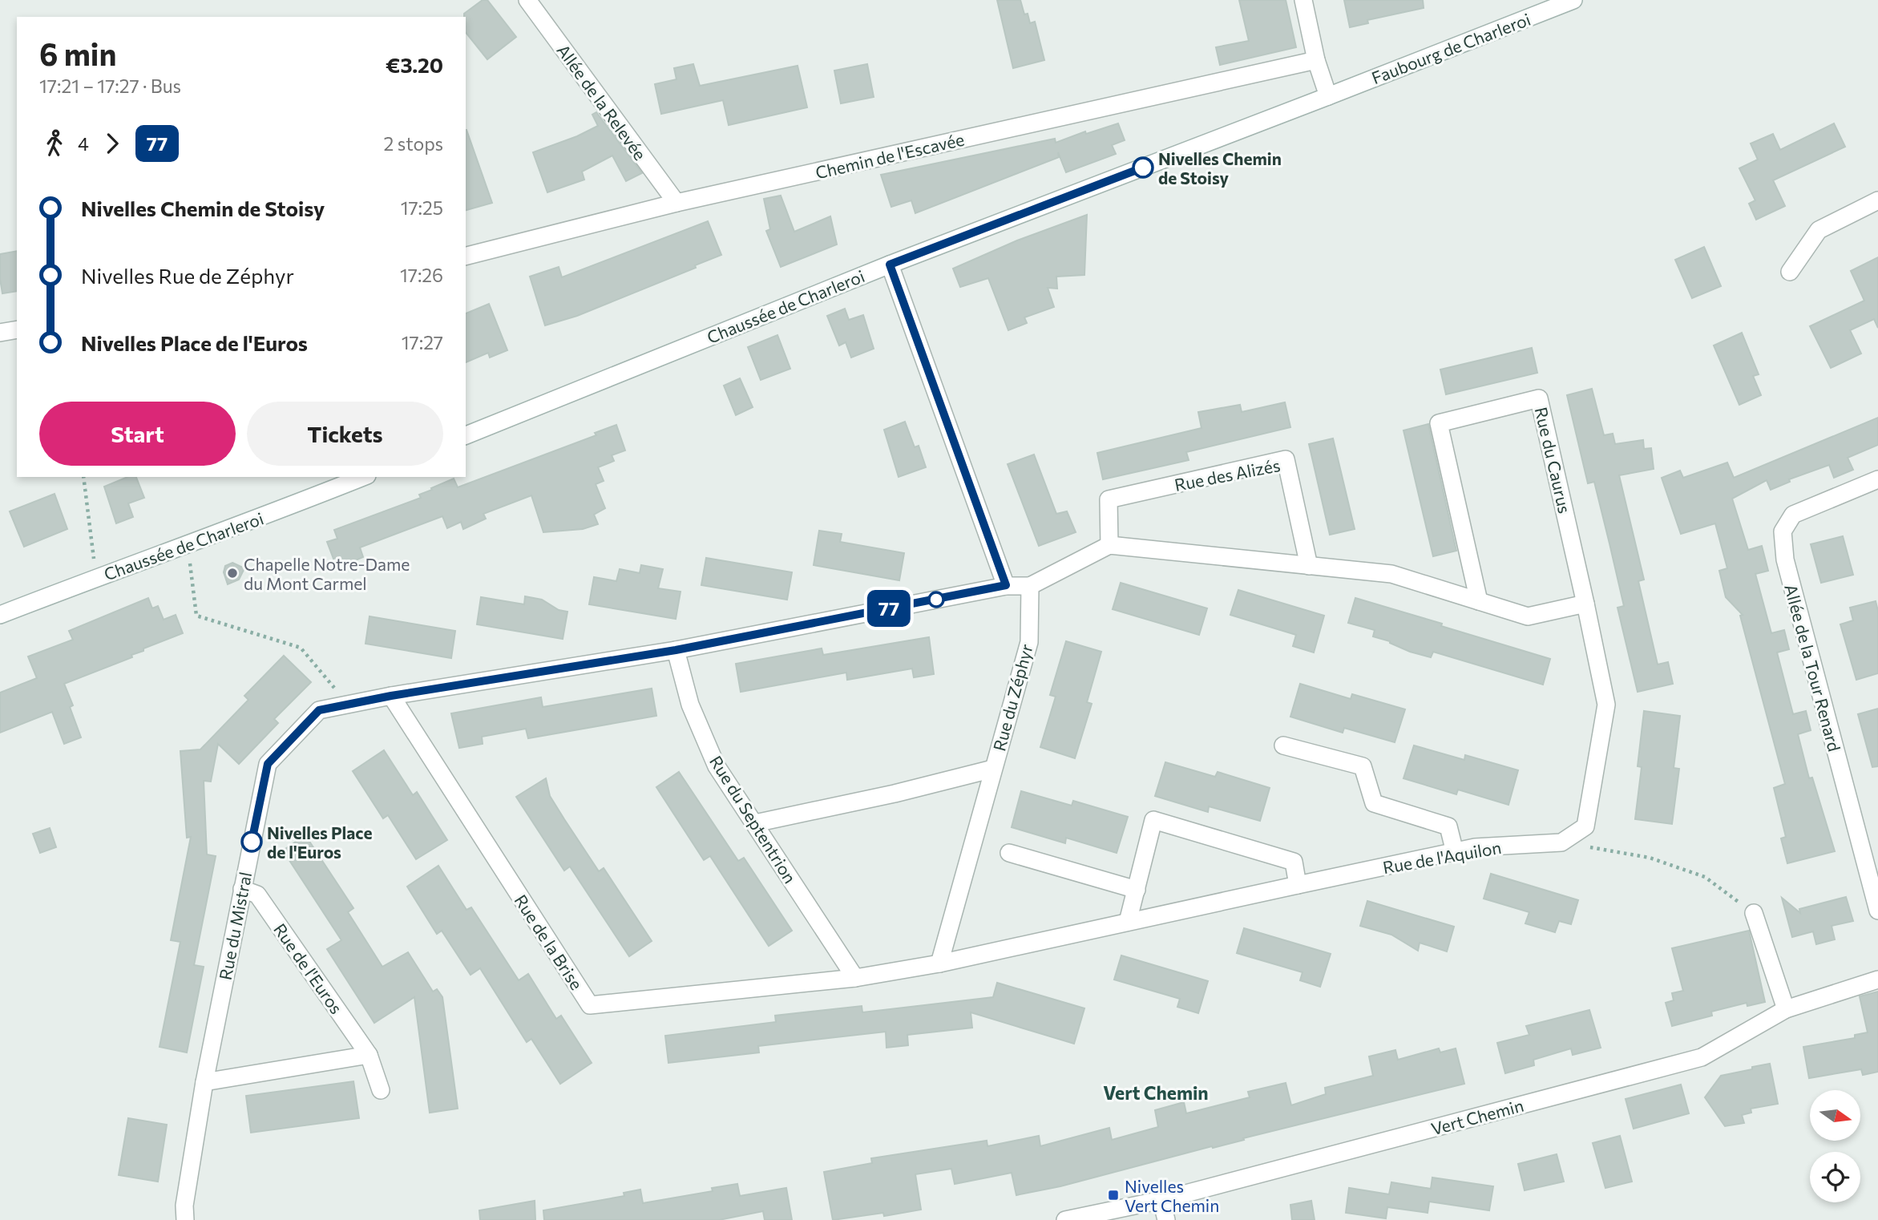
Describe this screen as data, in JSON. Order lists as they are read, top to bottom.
{
  "streets": {
    "street": [
      "Faubourg de Charleroi",
      "Allée de la Relevée",
      "Chemin de l'Escavée",
      "Chaussée de Charleroi",
      "Rue du Caurus",
      "Rue des Alizés",
      "Allée de la Tour Renard",
      "Rue du Zéphyr",
      "Rue du Septentrion",
      "Rue de l'Aquilon",
      "Rue du Mistral",
      "Rue de la Brise",
      "Rue de l'Euros",
      "Vert Chemin"
    ]
  },
  "crossings": [
    ["Faubourg de Charleroi", "Chaussée de Charleroi"],
    ["Allée de la Relevée", "Chemin de l'Escavée"],
    ["Rue du Caurus", "Rue de l'Aquilon"],
    ["Rue du Zéphyr", "Rue de l'Aquilon"],
    ["Rue du Zéphyr", "Rue de la Brise"],
    ["Rue du Septentrion", "Rue du Mistral"],
    ["Rue du Septentrion", "Rue de la Brise"],
    ["Rue de l'Aquilon", "Rue de la Brise"],
    ["Rue du Mistral", "Rue de la Brise"],
    ["Rue du Mistral", "Rue de l'Euros"]
  ],
  "districts": ["Vert Chemin"],
  "places": {
    "other": ["Nivelles Chemin de Stoisy", "Chapelle Notre-Dame du Mont Carmel", "Nivelles Place de l'Euros"],
    "transit": ["Nivelles Vert Chemin"]
  },
  "lines": ["bus line 77"],
  "north": "right",
  "page": {
    "on_map": "77",
    "heading": ["6 min", "17:21 – 17:27 · Bus", "€3.20"],
    "legs": ["4", "77", "2 stops"],
    "list": [
      {
        "name": "Nivelles Chemin de Stoisy",
        "value": "17:25"
      },
      {
        "name": "Nivelles Rue de Zéphyr",
        "value": "17:26"
      },
      {
        "name": "Nivelles Place de l'Euros",
        "value": "17:27"
      }
    ],
    "buttons": ["Start", "Tickets"]
  }
}
